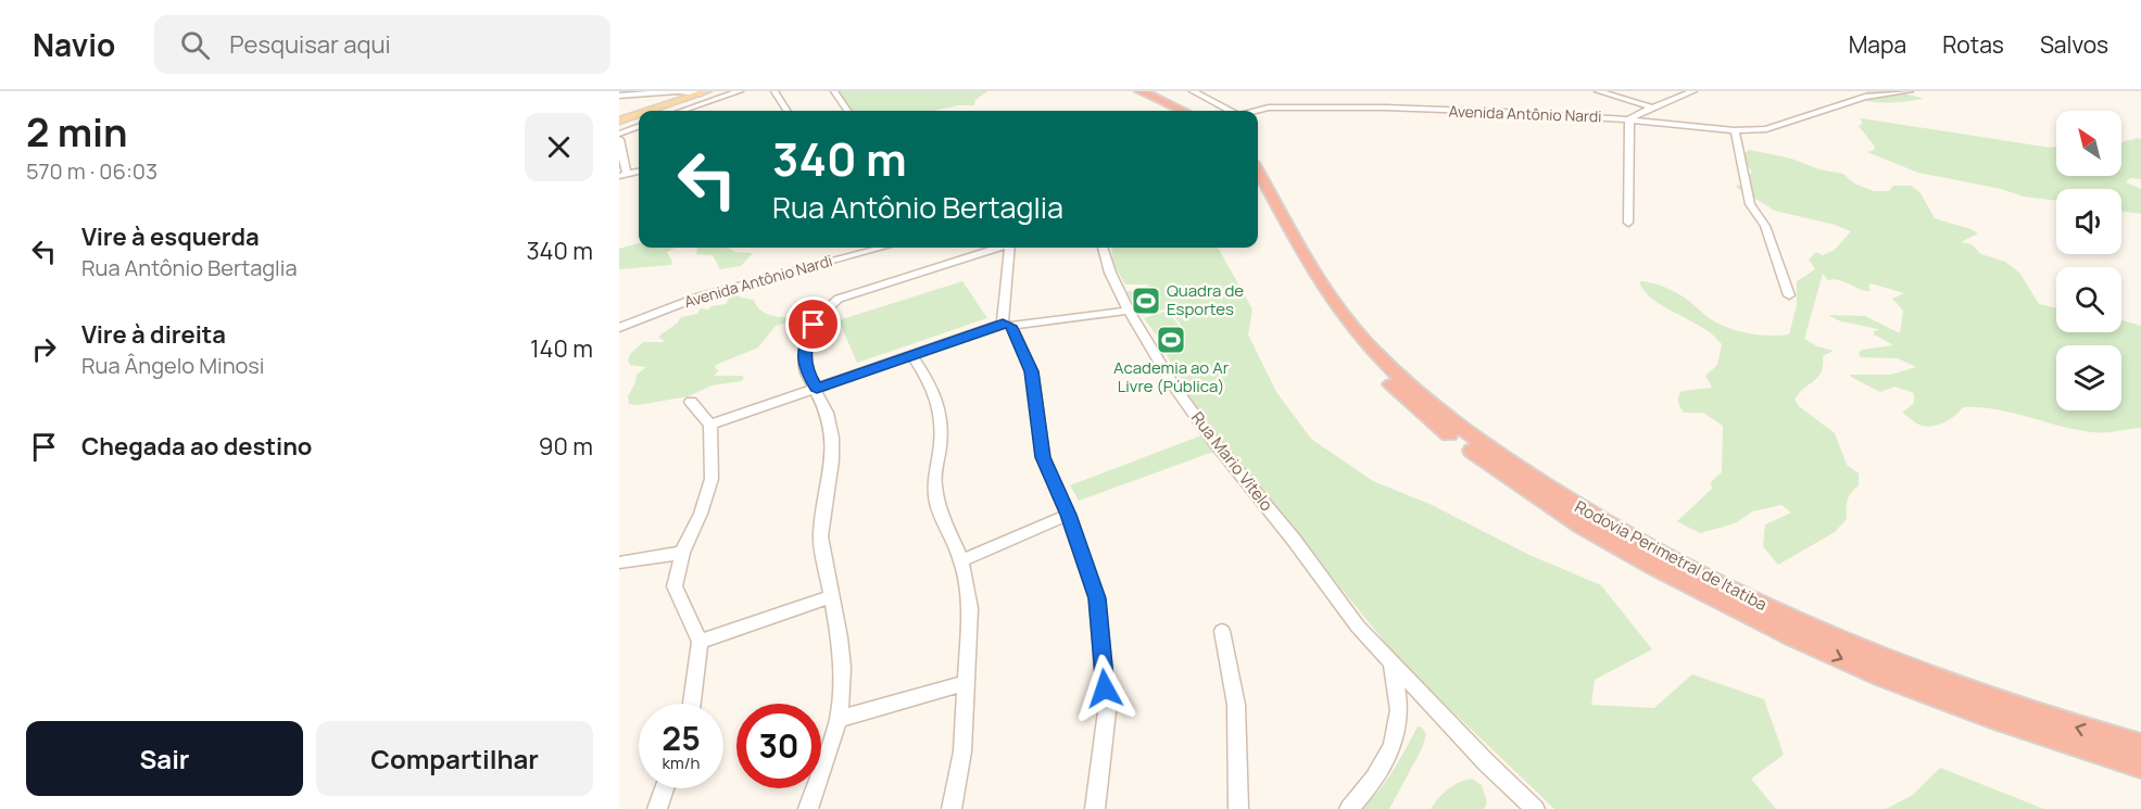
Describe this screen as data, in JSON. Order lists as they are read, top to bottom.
{
  "streets": {
    "highway": ["Rodovia Perimetral de Itatiba"],
    "street": ["Avenida Antônio Nardi", "Rua Mario Vitelo"]
  },
  "places": {
    "sports": ["Quadra de Esportes", "Academia ao Ar Livre (Pública)"]
  },
  "north": "top left",
  "page": {
    "header": "Navio",
    "search": "Pesquisar aqui",
    "nav": ["Mapa", "Rotas", "Salvos"],
    "heading": ["2 min", "570 m · 06:03"],
    "turn": ["340 m", "Rua Antônio Bertaglia"],
    "list": [
      {
        "name": "Vire à esquerda",
        "note": "Rua Antônio Bertaglia",
        "value": "340 m"
      },
      {
        "name": "Vire à direita",
        "note": "Rua Ângelo Minosi",
        "value": "140 m"
      },
      {
        "name": "Chegada ao destino",
        "value": "90 m"
      }
    ],
    "speed": "25 km/h",
    "limit": "30",
    "buttons": ["Sair", "Compartilhar"]
  }
}
